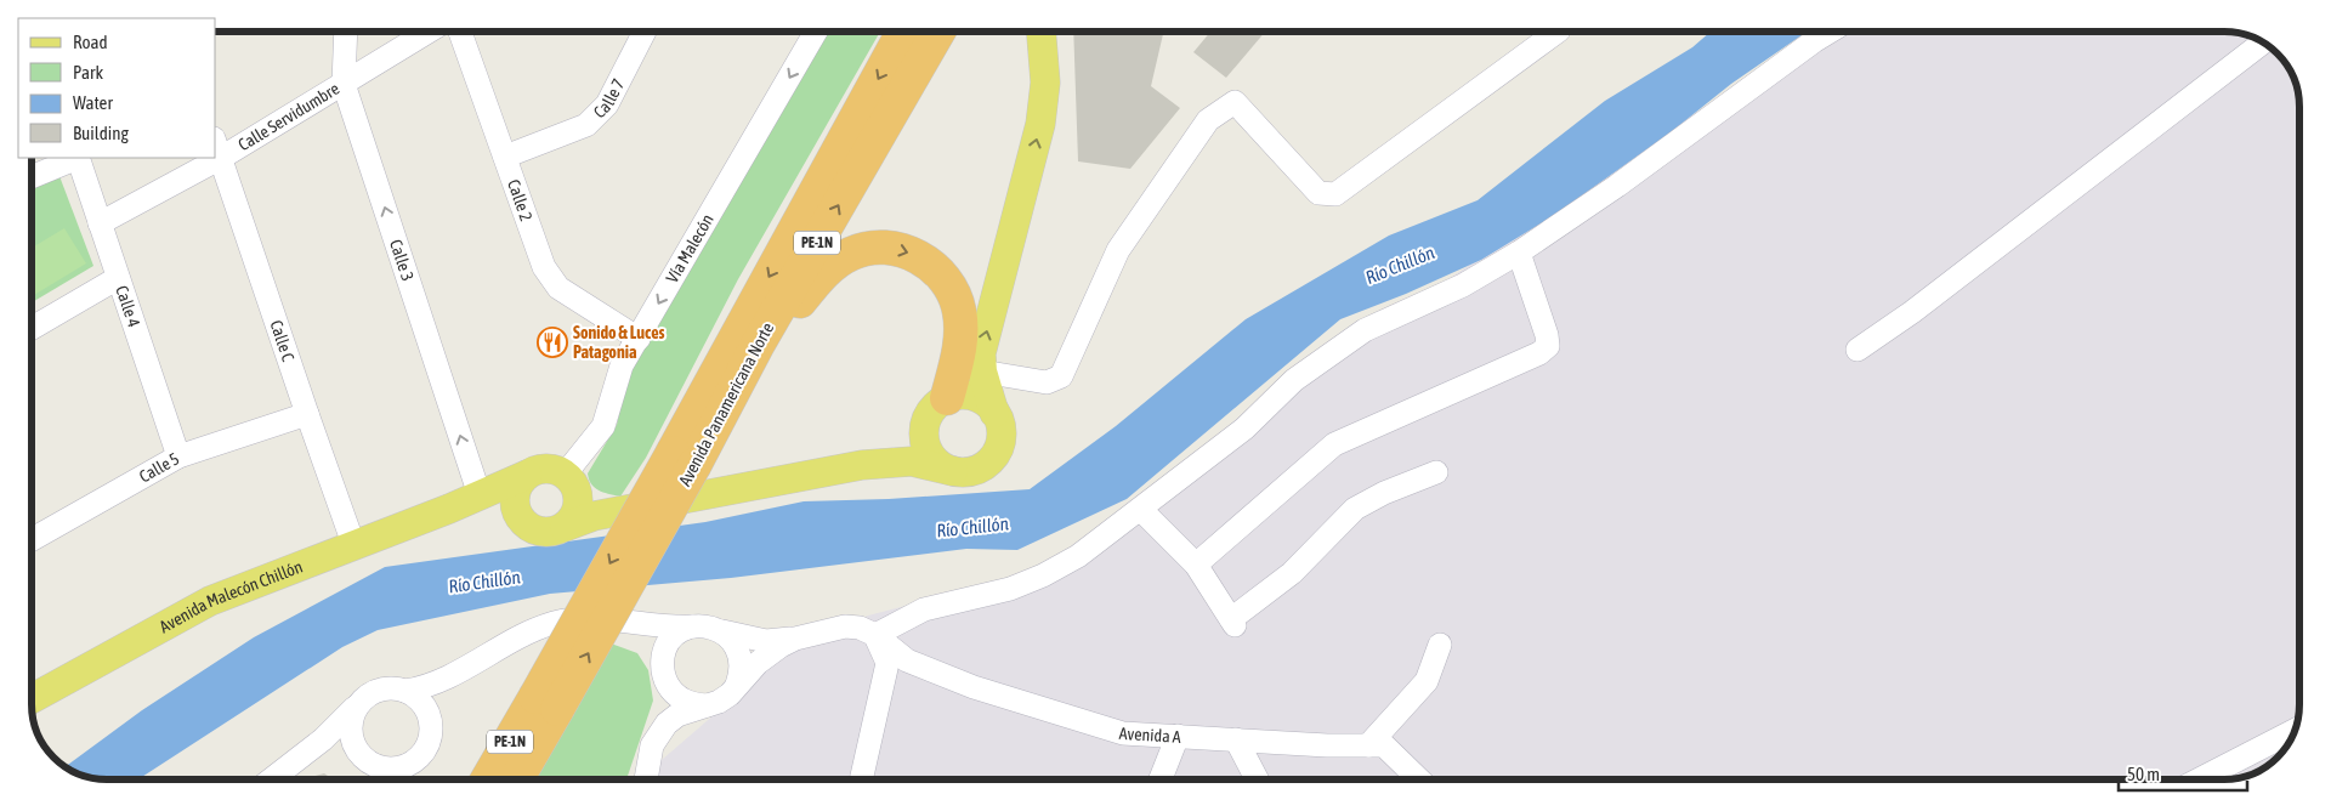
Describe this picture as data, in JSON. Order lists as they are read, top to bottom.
{
  "streets": {
    "highway": ["PE-1N", "Avenida Panamericana Norte"],
    "main road": ["Avenida Malecón Chillón"],
    "street": [
      "Calle 7",
      "Calle Servidumbre",
      "Calle 2",
      "Vía Malecón",
      "Calle 3",
      "Calle 4",
      "Calle C",
      "Calle 5",
      "Avenida A"
    ]
  },
  "crossings": [
    ["Calle 7", "Calle 2"],
    ["Calle Servidumbre", "Calle 3"],
    ["Calle Servidumbre", "Calle 4"],
    ["Calle Servidumbre", "Calle C"],
    ["Calle 2", "Vía Malecón"],
    ["Vía Malecón", "Avenida Malecón Chillón"],
    ["Calle 3", "Avenida Malecón Chillón"],
    ["Calle 4", "Calle 5"],
    ["Calle C", "Calle 5"],
    ["Calle C", "Avenida Malecón Chillón"]
  ],
  "one_way": ["Vía Malecón", "Calle 3"],
  "water": ["Río Chillón"],
  "places": {
    "restaurant": ["Sonido & Luces Patagonia"]
  },
  "legend": [
    "Road",
    "Park",
    "Water",
    "Building"
  ],
  "scale_bar": "50 m"
}
